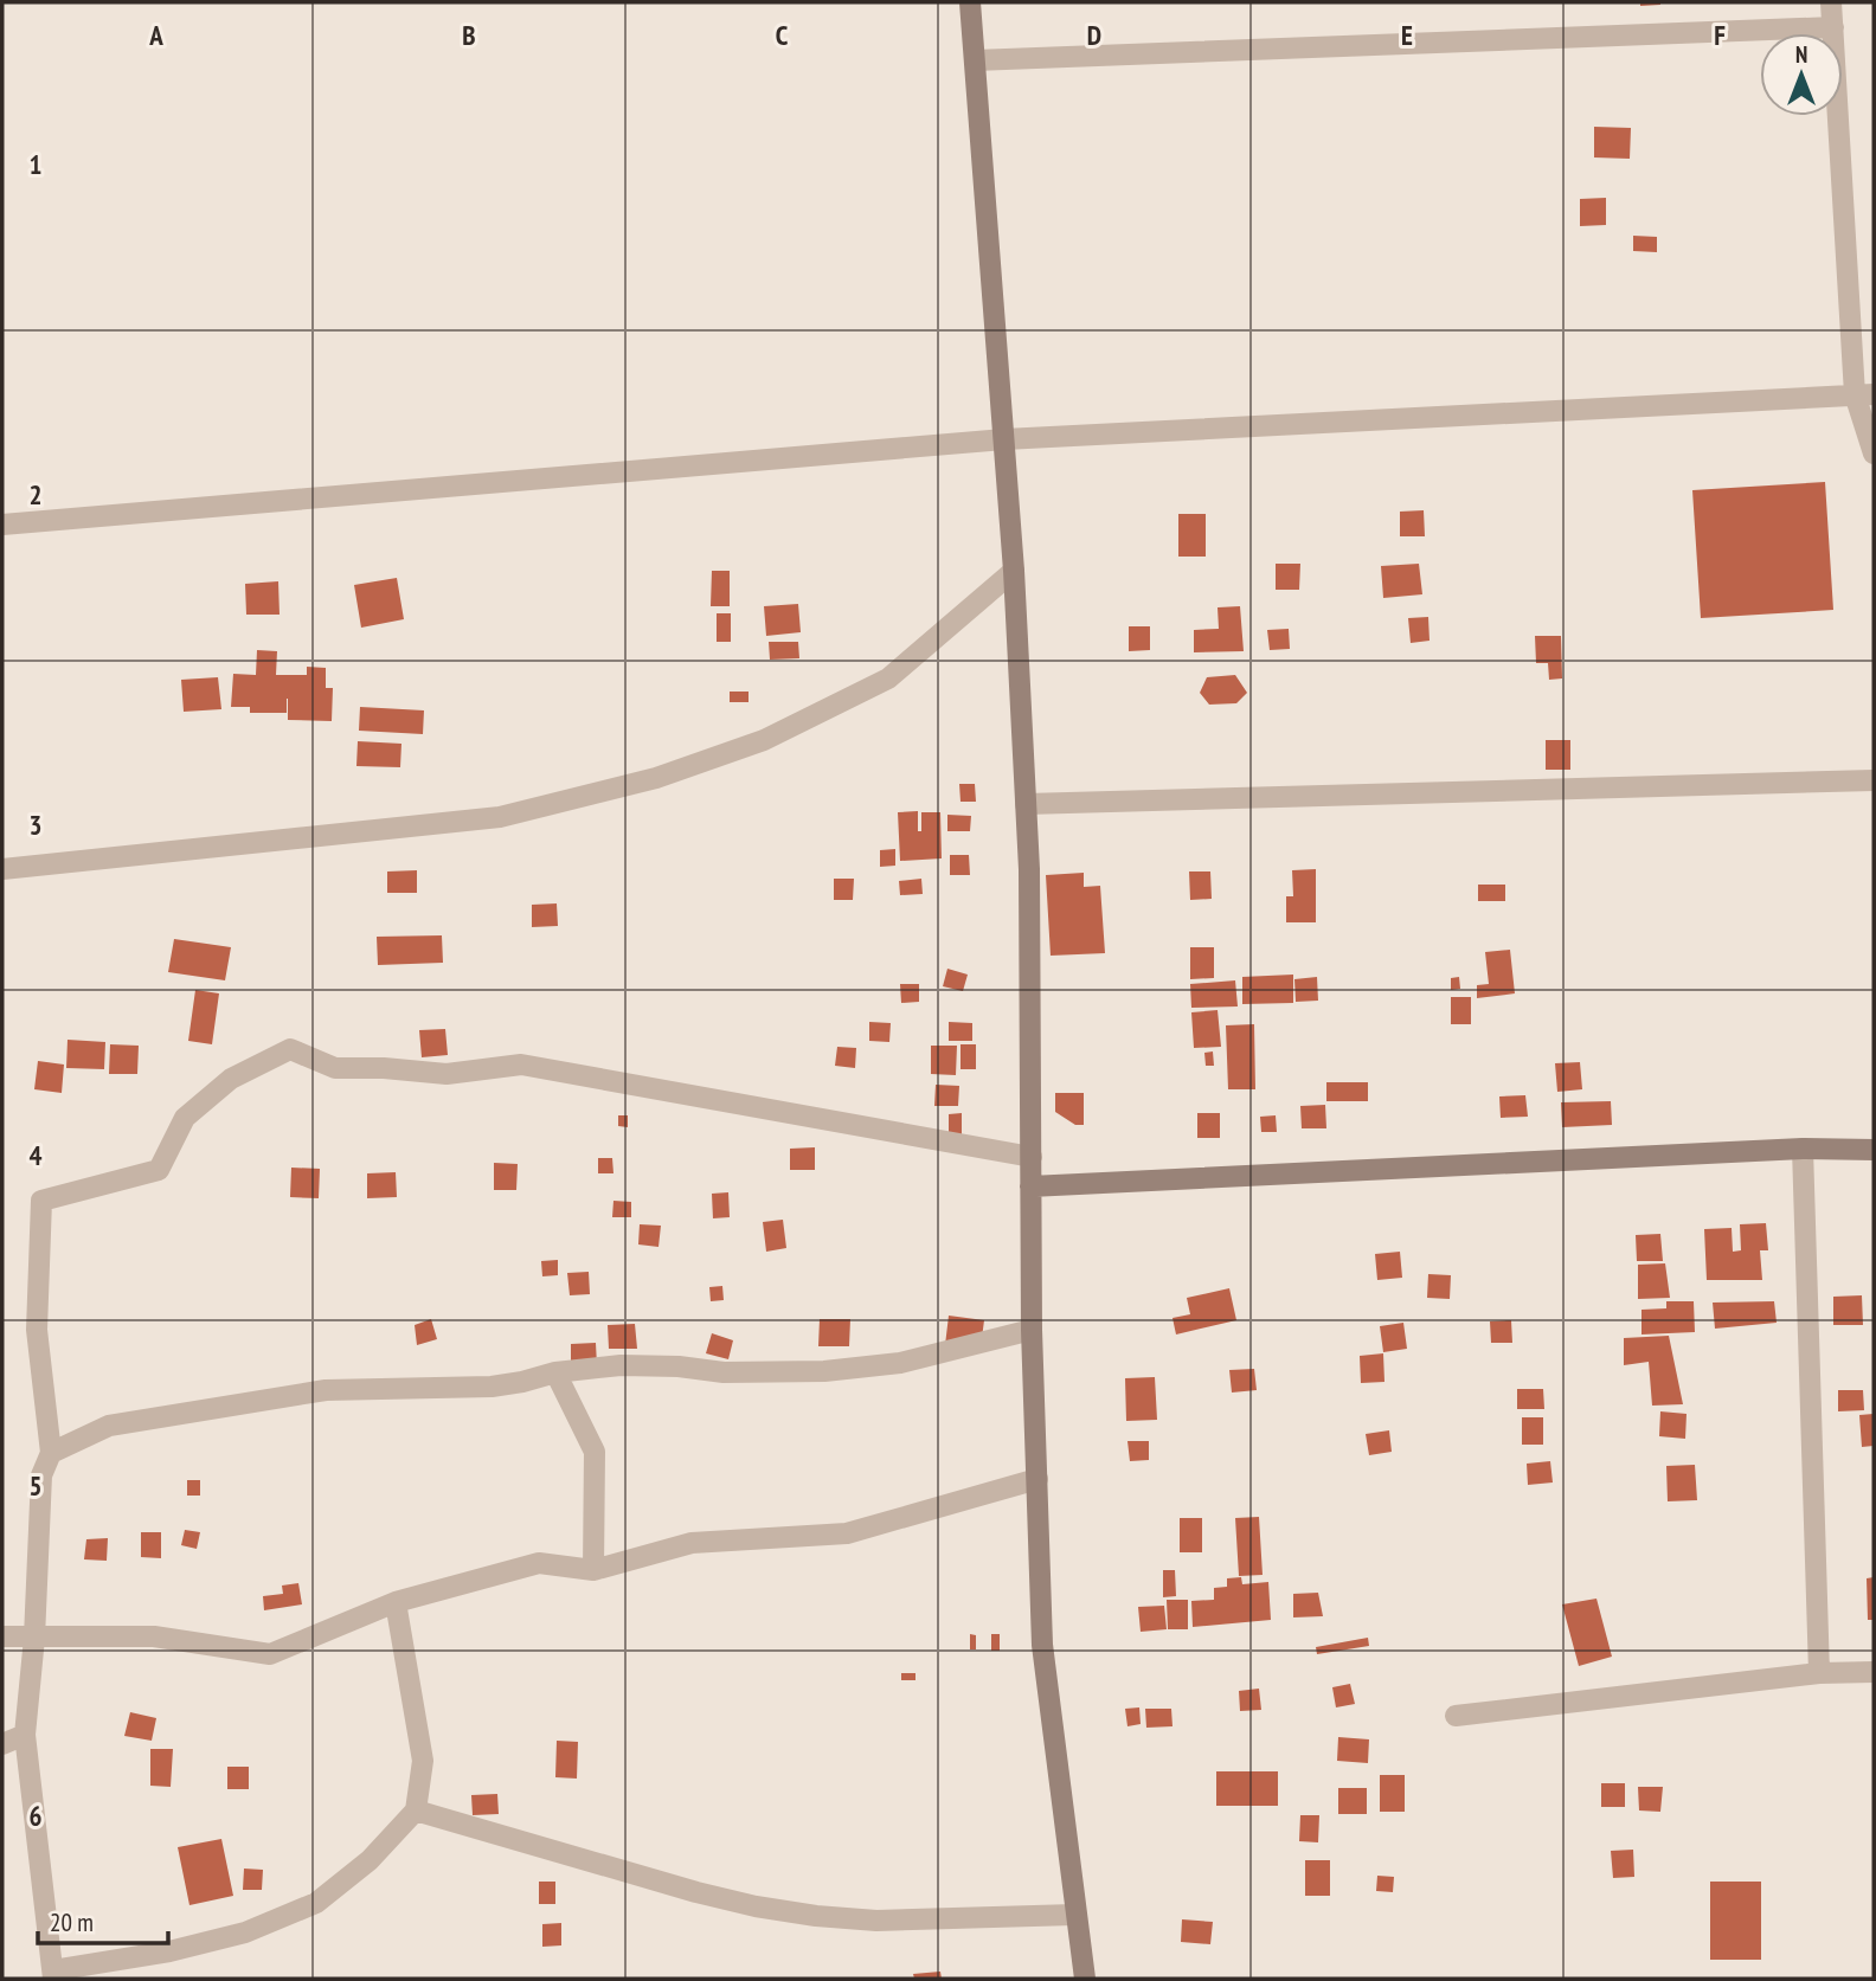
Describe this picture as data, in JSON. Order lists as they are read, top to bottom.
{
  "scale_bar": "20 m",
  "north": "top",
  "grid": {
    "columns": [
      "A",
      "B",
      "C",
      "D",
      "E",
      "F"
    ],
    "rows": [
      "1",
      "2",
      "3",
      "4",
      "5",
      "6"
    ]
  }
}
